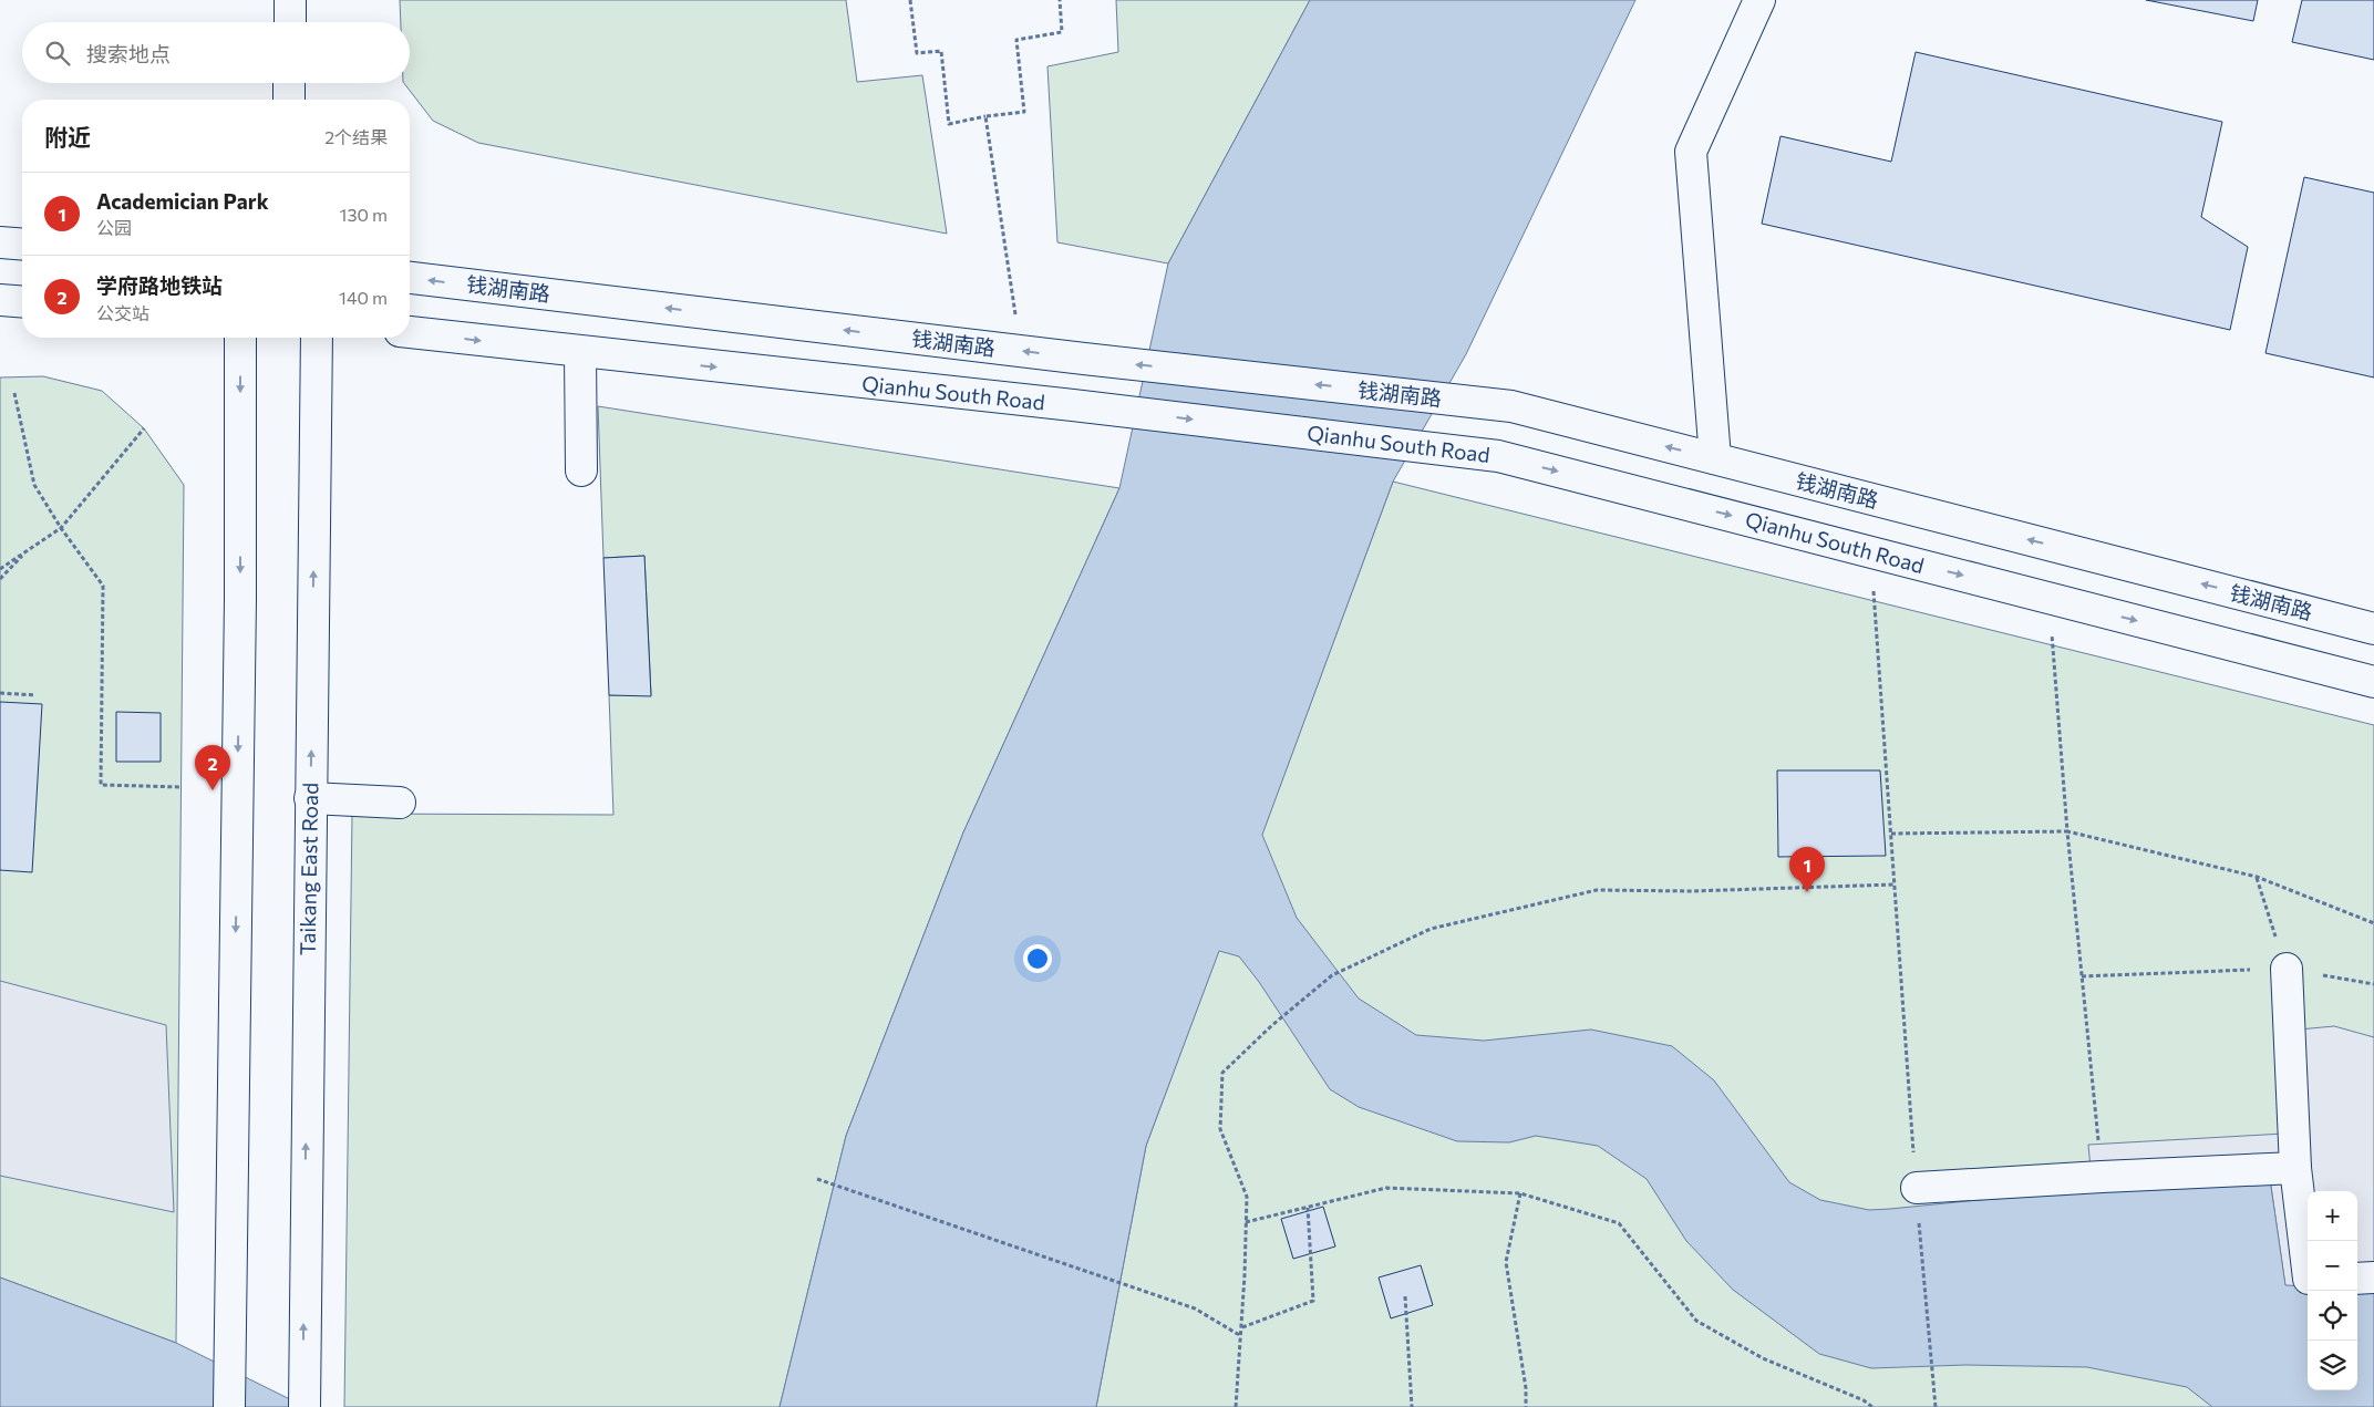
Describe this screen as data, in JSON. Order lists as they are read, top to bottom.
{
  "streets": {
    "main road": ["钱湖南路", "Qianhu South Road", "Taikang East Road"]
  },
  "one_way": ["钱湖南路", "Qianhu South Road"],
  "page": {
    "search": "搜索地点",
    "heading": ["附近", "2个结果"],
    "list": [
      {
        "mark": "1",
        "name": "Academician Park",
        "note": "公园",
        "value": "130 m"
      },
      {
        "mark": "2",
        "name": "学府路地铁站",
        "note": "公交站",
        "value": "140 m"
      }
    ],
    "pins": ["2", "1"],
    "map_buttons": ["+", "−"]
  }
}
